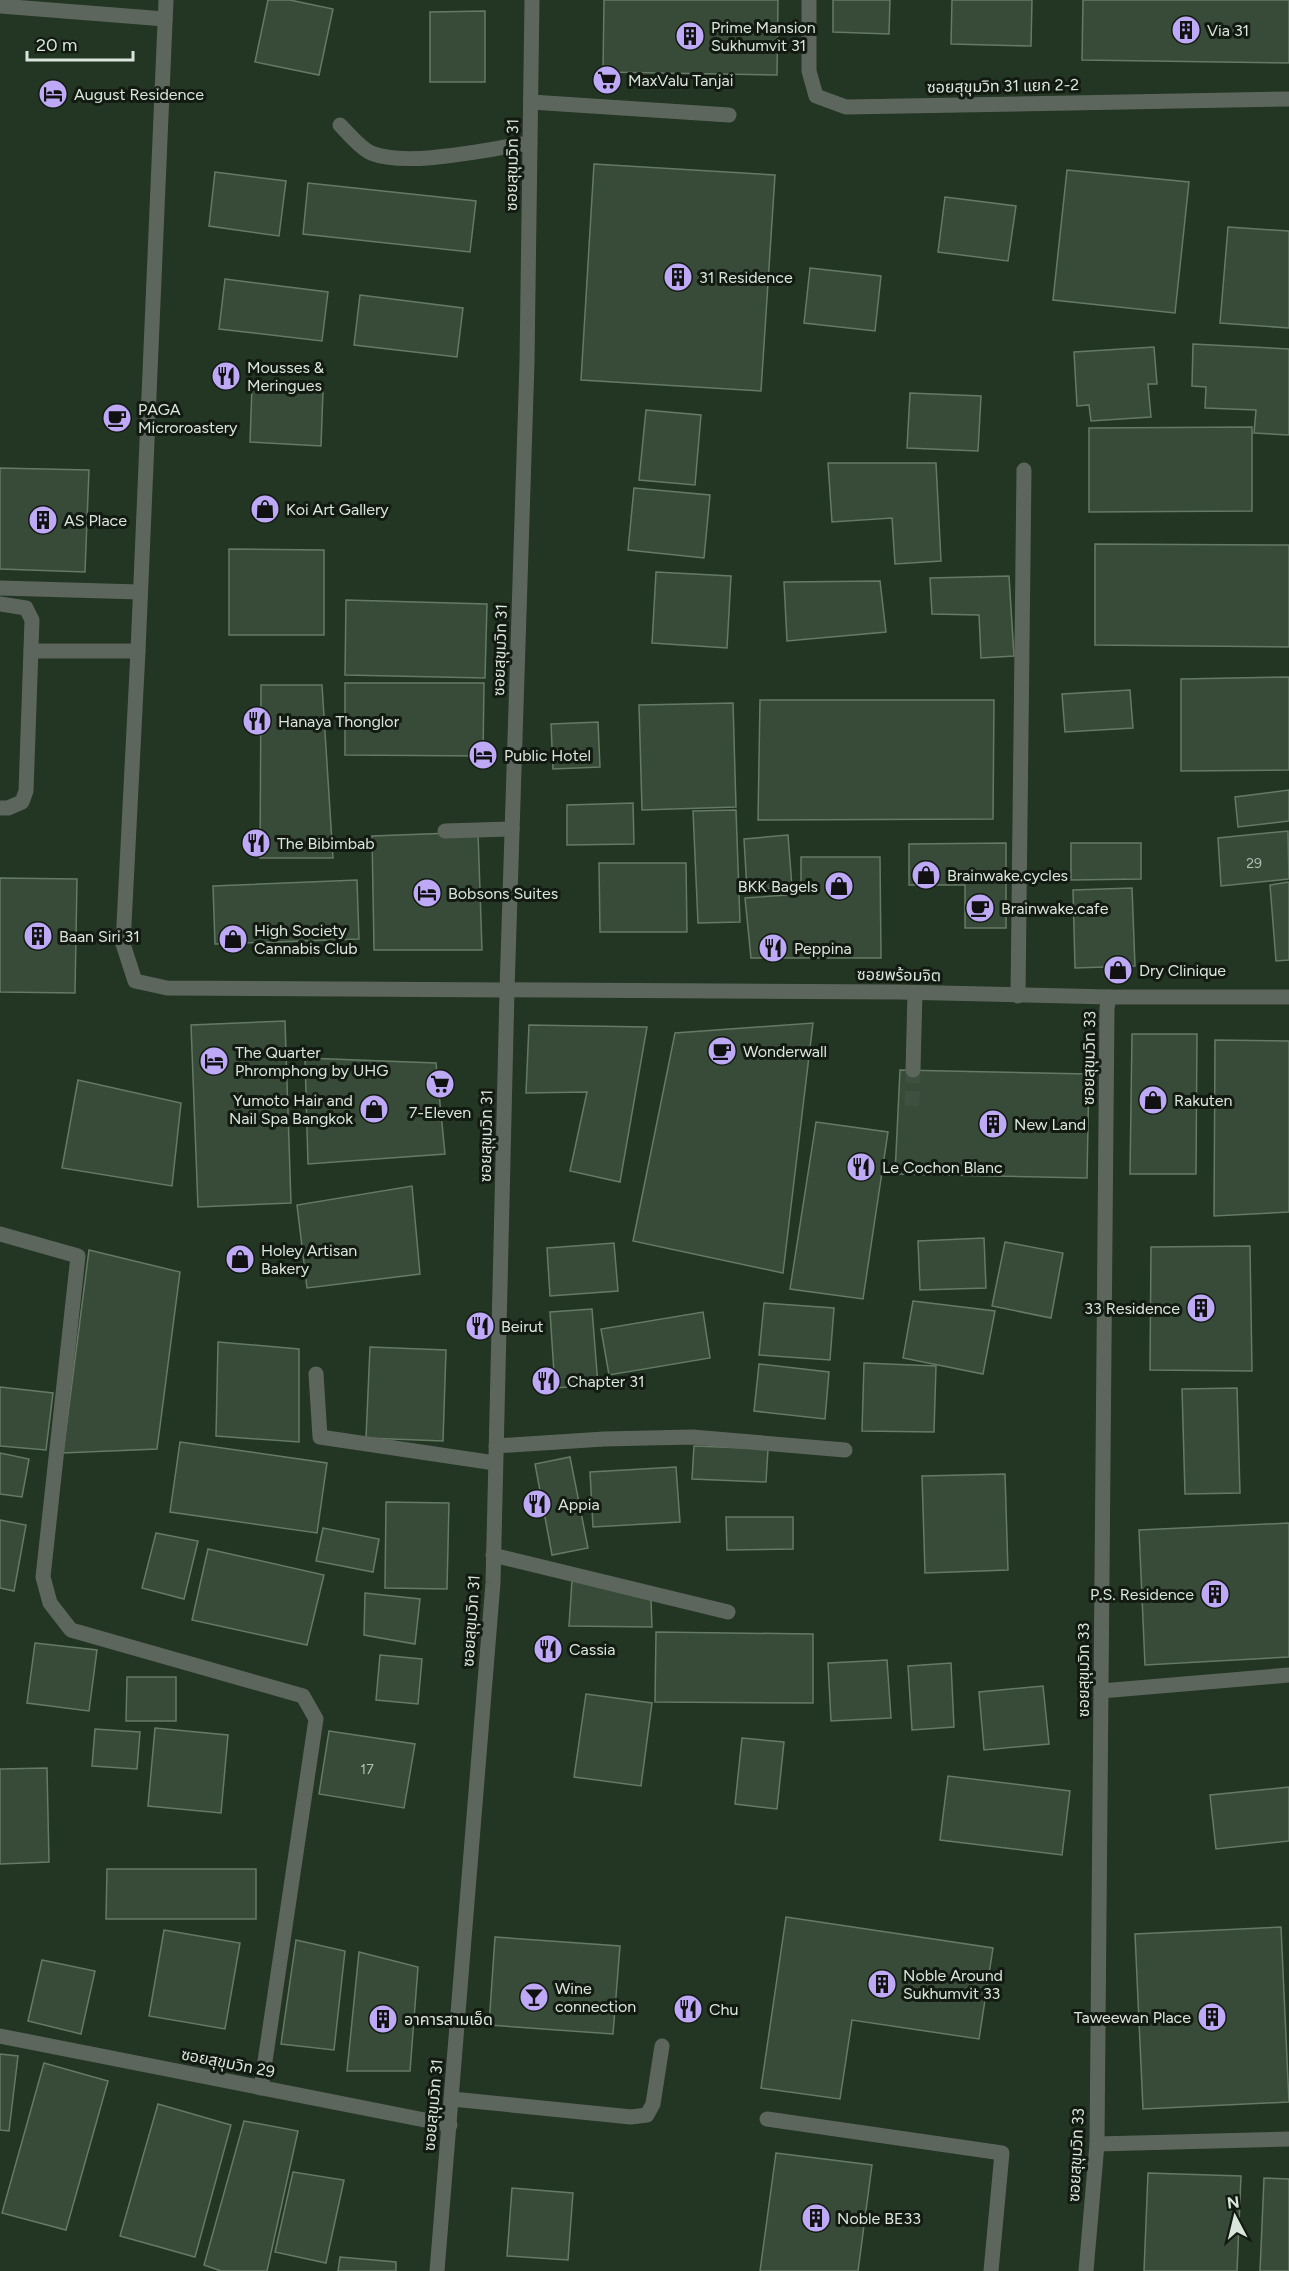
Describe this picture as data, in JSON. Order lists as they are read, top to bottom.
{
  "streets": {
    "street": [
      "ซอยสุขุมวิท 31 แยก 2-2",
      "ซอยสุขุมวิท 31",
      "ซอยพร้อมจิต",
      "ซอยสุขุมวิท 33",
      "ซอยสุขุมวิท 29"
    ]
  },
  "crossings": [
    ["ซอยสุขุมวิท 31", "ซอยพร้อมจิต"],
    ["ซอยสุขุมวิท 31", "ซอยสุขุมวิท 29"],
    ["ซอยพร้อมจิต", "ซอยสุขุมวิท 33"]
  ],
  "places": {
    "building": [
      "Via 31",
      "Prime Mansion Sukhumvit 31",
      "31 Residence",
      "AS Place",
      "Baan Siri 31",
      "New Land",
      "33 Residence",
      "P.S. Residence",
      "Noble Around Sukhumvit 33",
      "Taweewan Place",
      "อาคารสามเอ็ด",
      "Noble BE33"
    ],
    "supermarket": ["MaxValu Tanjai", "7-Eleven"],
    "hotel": [
      "August Residence",
      "Public Hotel",
      "Bobsons Suites",
      "The Quarter Phromphong by UHG"
    ],
    "restaurant": [
      "Mousses & Meringues",
      "Hanaya Thonglor",
      "The Bibimbab",
      "Peppina",
      "Le Cochon Blanc",
      "Beirut",
      "Chapter 31",
      "Appia",
      "Cassia",
      "Chu"
    ],
    "cafe": ["PAGA Microroastery", "Brainwake.cafe", "Wonderwall"],
    "shop": [
      "Koi Art Gallery",
      "Brainwake.cycles",
      "BKK Bagels",
      "High Society Cannabis Club",
      "Dry Clinique",
      "Rakuten",
      "Yumoto Hair and Nail Spa Bangkok",
      "Holey Artisan Bakery"
    ],
    "bar": ["Wine connection"]
  },
  "house_numbers": ["29", "17"],
  "scale_bar": "20 m",
  "north": "top"
}
